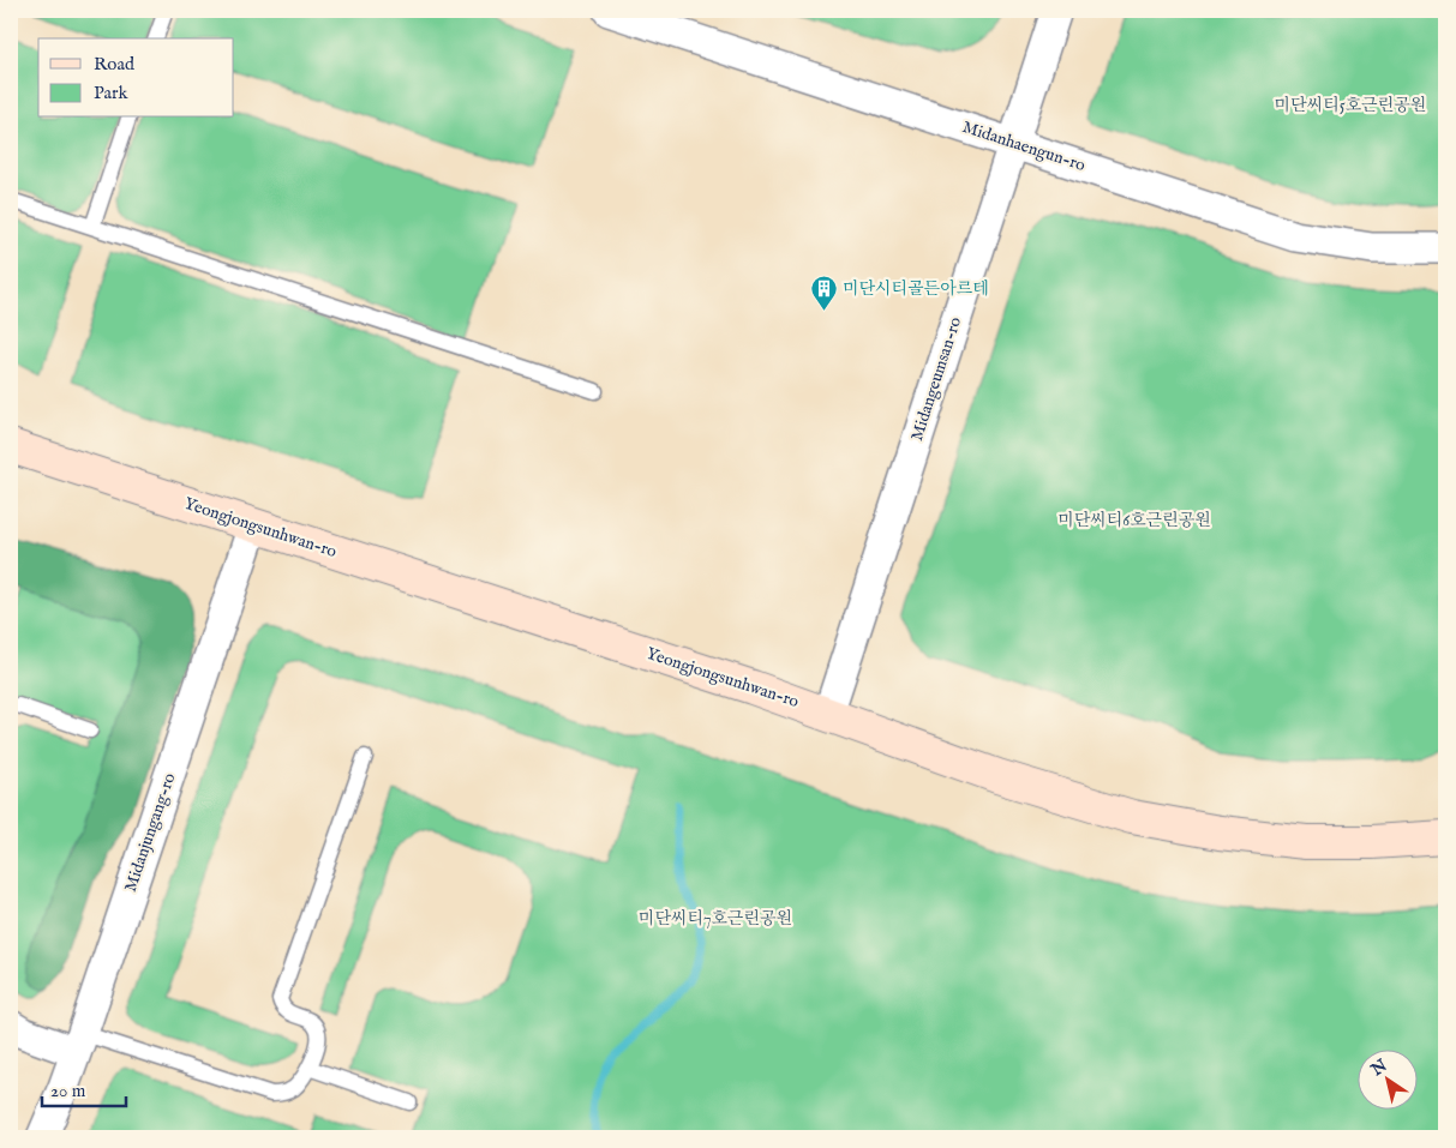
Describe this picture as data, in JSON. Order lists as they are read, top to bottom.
{
  "streets": {
    "main road": ["Yeongjongsunhwan-ro"],
    "street": ["Midanhaengun-ro", "Midangeumsan-ro", "Midanjungang-ro"]
  },
  "crossings": [
    ["Midanhaengun-ro", "Midangeumsan-ro"],
    ["Midangeumsan-ro", "Yeongjongsunhwan-ro"],
    ["Yeongjongsunhwan-ro", "Midanjungang-ro"]
  ],
  "parks": ["미단씨티5호근린공원", "미단씨티6호근린공원", "미단씨티7호근린공원"],
  "places": {
    "building": ["미단시티골든아르테"]
  },
  "legend": ["Road", "Park"],
  "scale_bar": "20 m",
  "north": "top left"
}
